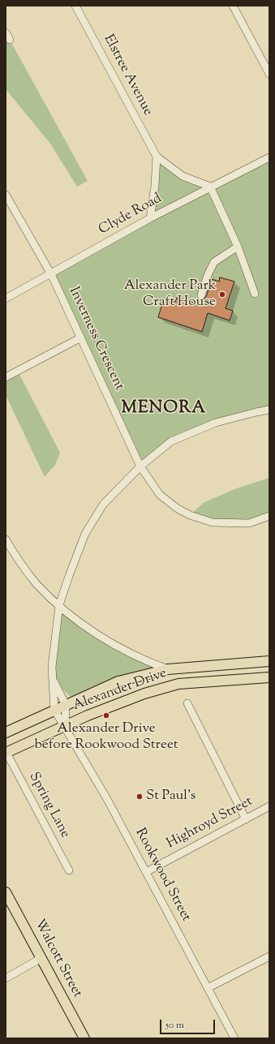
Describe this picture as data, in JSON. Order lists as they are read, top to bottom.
{
  "streets": {
    "main road": ["Alexander Drive", "Walcott Street"],
    "street": [
      "Elstree Avenue",
      "Clyde Road",
      "Inverness Crescent",
      "Spring Lane",
      "Highroyd Street",
      "Rookwood Street"
    ]
  },
  "crossings": [
    ["Elstree Avenue", "Clyde Road"],
    ["Clyde Road", "Inverness Crescent"],
    ["Alexander Drive", "Spring Lane"],
    ["Alexander Drive", "Rookwood Street"],
    ["Highroyd Street", "Rookwood Street"]
  ],
  "districts": ["MENORA"],
  "places": ["Alexander Park Craft House", "Alexander Drive before Rookwood Street", "St Paul's"],
  "scale_bar": "50 m"
}
